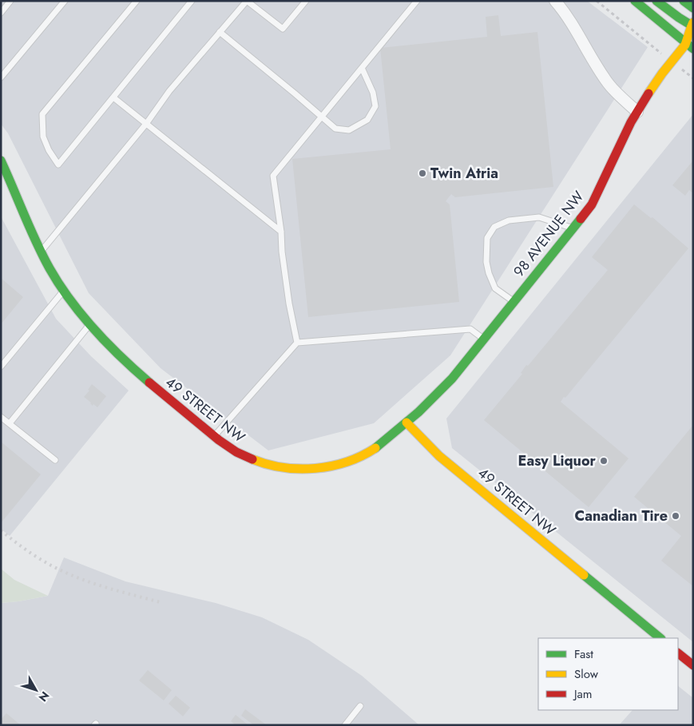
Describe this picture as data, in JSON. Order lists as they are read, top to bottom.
{
  "streets": {
    "street": ["98 AVENUE NW", "49 STREET NW"]
  },
  "crossings": [
    ["98 AVENUE NW", "49 STREET NW"]
  ],
  "places": ["Twin Atria", "Easy Liquor", "Canadian Tire"],
  "legend": ["Fast", "Slow", "Jam"],
  "north": "bottom right"
}
